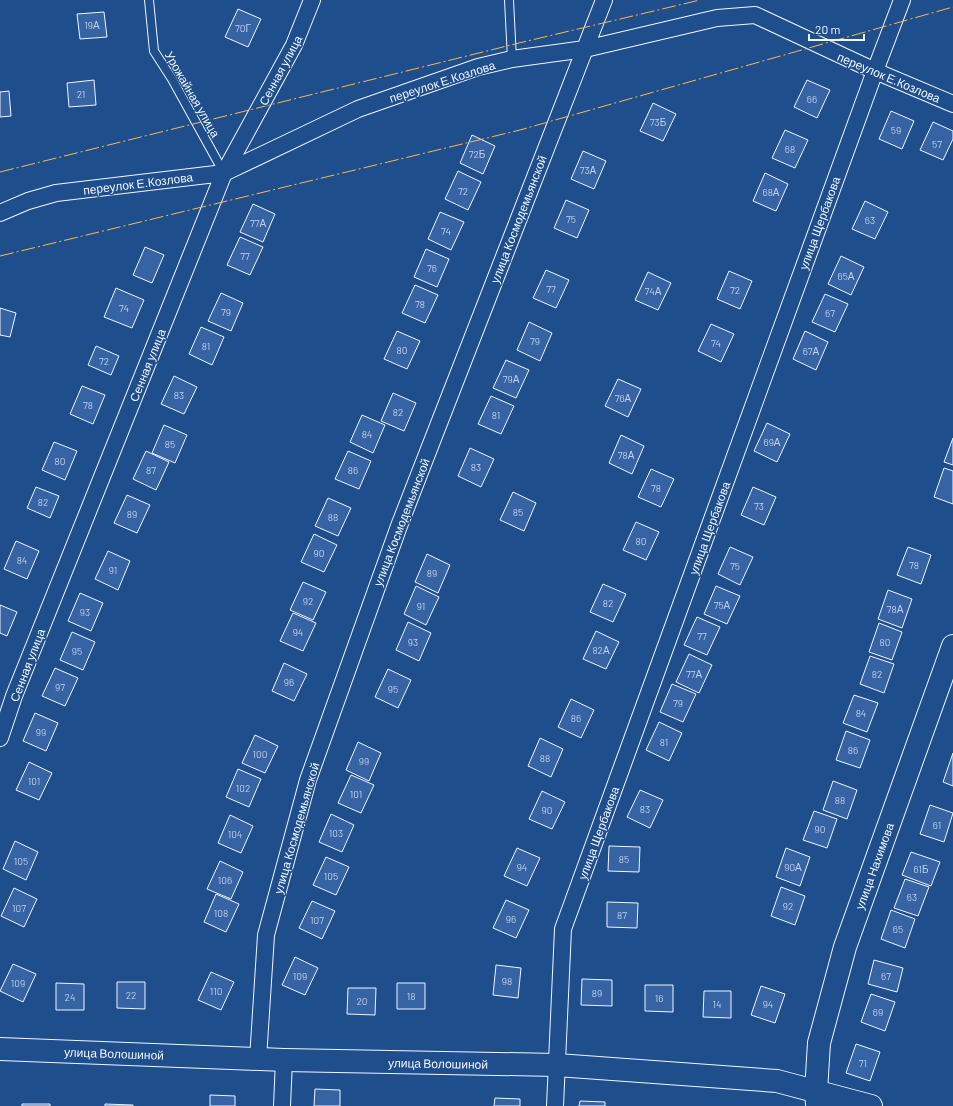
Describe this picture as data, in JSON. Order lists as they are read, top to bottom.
{
  "streets": {
    "street": [
      "Сенная улица",
      "переулок Е.Козлова",
      "улица Космодемьянской",
      "улица Щербакова",
      "улица Нахимова",
      "улица Волошиной"
    ],
    "lane": ["Урожайная улица"]
  },
  "crossings": [
    ["Сенная улица", "переулок Е.Козлова"],
    ["Сенная улица", "Урожайная улица"],
    ["переулок Е.Козлова", "Урожайная улица"],
    ["переулок Е.Козлова", "улица Космодемьянской"],
    ["переулок Е.Козлова", "улица Щербакова"],
    ["улица Космодемьянской", "улица Волошиной"],
    ["улица Щербакова", "улица Волошиной"],
    ["улица Нахимова", "улица Волошиной"]
  ],
  "house_numbers": [
    "19А",
    "70Г",
    "21",
    "66",
    "73Б",
    "59",
    "57",
    "68",
    "72Б",
    "73А",
    "72",
    "68А",
    "75",
    "63",
    "77А",
    "74",
    "77",
    "76",
    "65А",
    "77",
    "72",
    "74А",
    "78",
    "74",
    "79",
    "67",
    "79",
    "74",
    "81",
    "80",
    "67А",
    "72",
    "79А",
    "83",
    "76А",
    "78",
    "82",
    "81",
    "84",
    "69А",
    "85",
    "78А",
    "80",
    "83",
    "87",
    "86",
    "78",
    "82",
    "73",
    "85",
    "89",
    "88",
    "80",
    "90",
    "84",
    "78",
    "75",
    "91",
    "89",
    "92",
    "82",
    "75А",
    "91",
    "78А",
    "93",
    "94",
    "77",
    "93",
    "80",
    "82А",
    "95",
    "77А",
    "82",
    "96",
    "97",
    "95",
    "79",
    "84",
    "86",
    "99",
    "81",
    "86",
    "100",
    "88",
    "99",
    "101",
    "102",
    "101",
    "88",
    "83",
    "90",
    "61",
    "90",
    "103",
    "104",
    "85",
    "105",
    "94",
    "90А",
    "61Б",
    "105",
    "106",
    "63",
    "92",
    "107",
    "108",
    "87",
    "96",
    "107",
    "65",
    "109",
    "67",
    "98",
    "109",
    "110",
    "89",
    "22",
    "18",
    "24",
    "16",
    "20",
    "14",
    "94",
    "69",
    "71"
  ],
  "scale_bar": "20 m"
}
